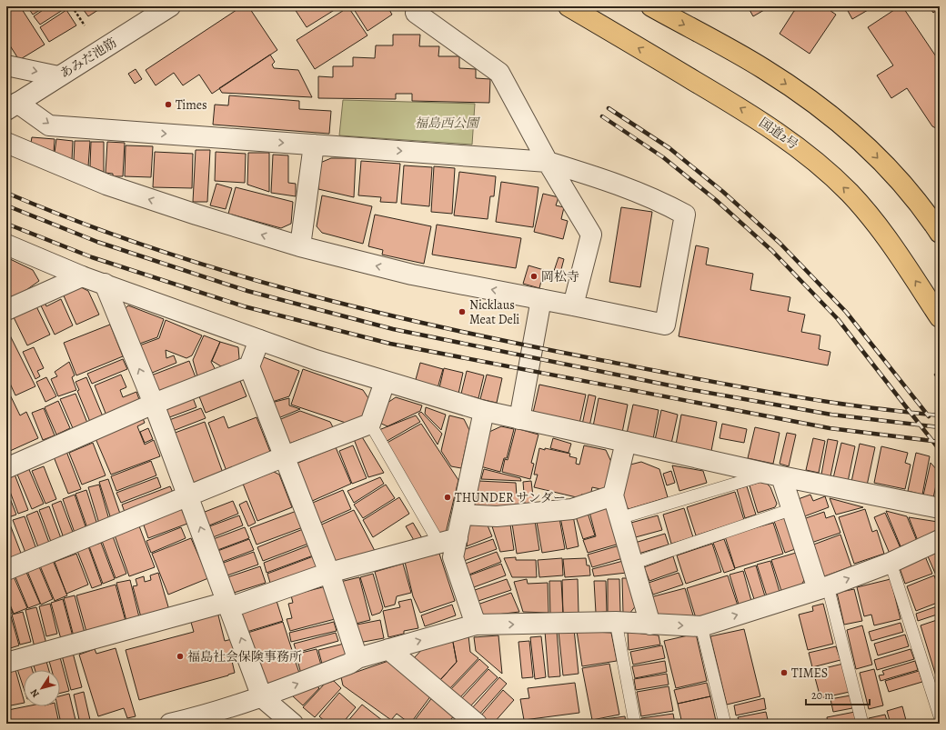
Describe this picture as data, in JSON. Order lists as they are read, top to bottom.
{
  "streets": {
    "highway": ["国道2号"],
    "street": ["あみだ池筋"]
  },
  "parks": ["福島西公園"],
  "places": [
    "Times",
    "岡松寺",
    "Nicklaus Meat Deli",
    "THUNDER サンダー",
    "福島社会保険事務所",
    "TIMES"
  ],
  "scale_bar": "20 m",
  "north": "bottom left"
}
